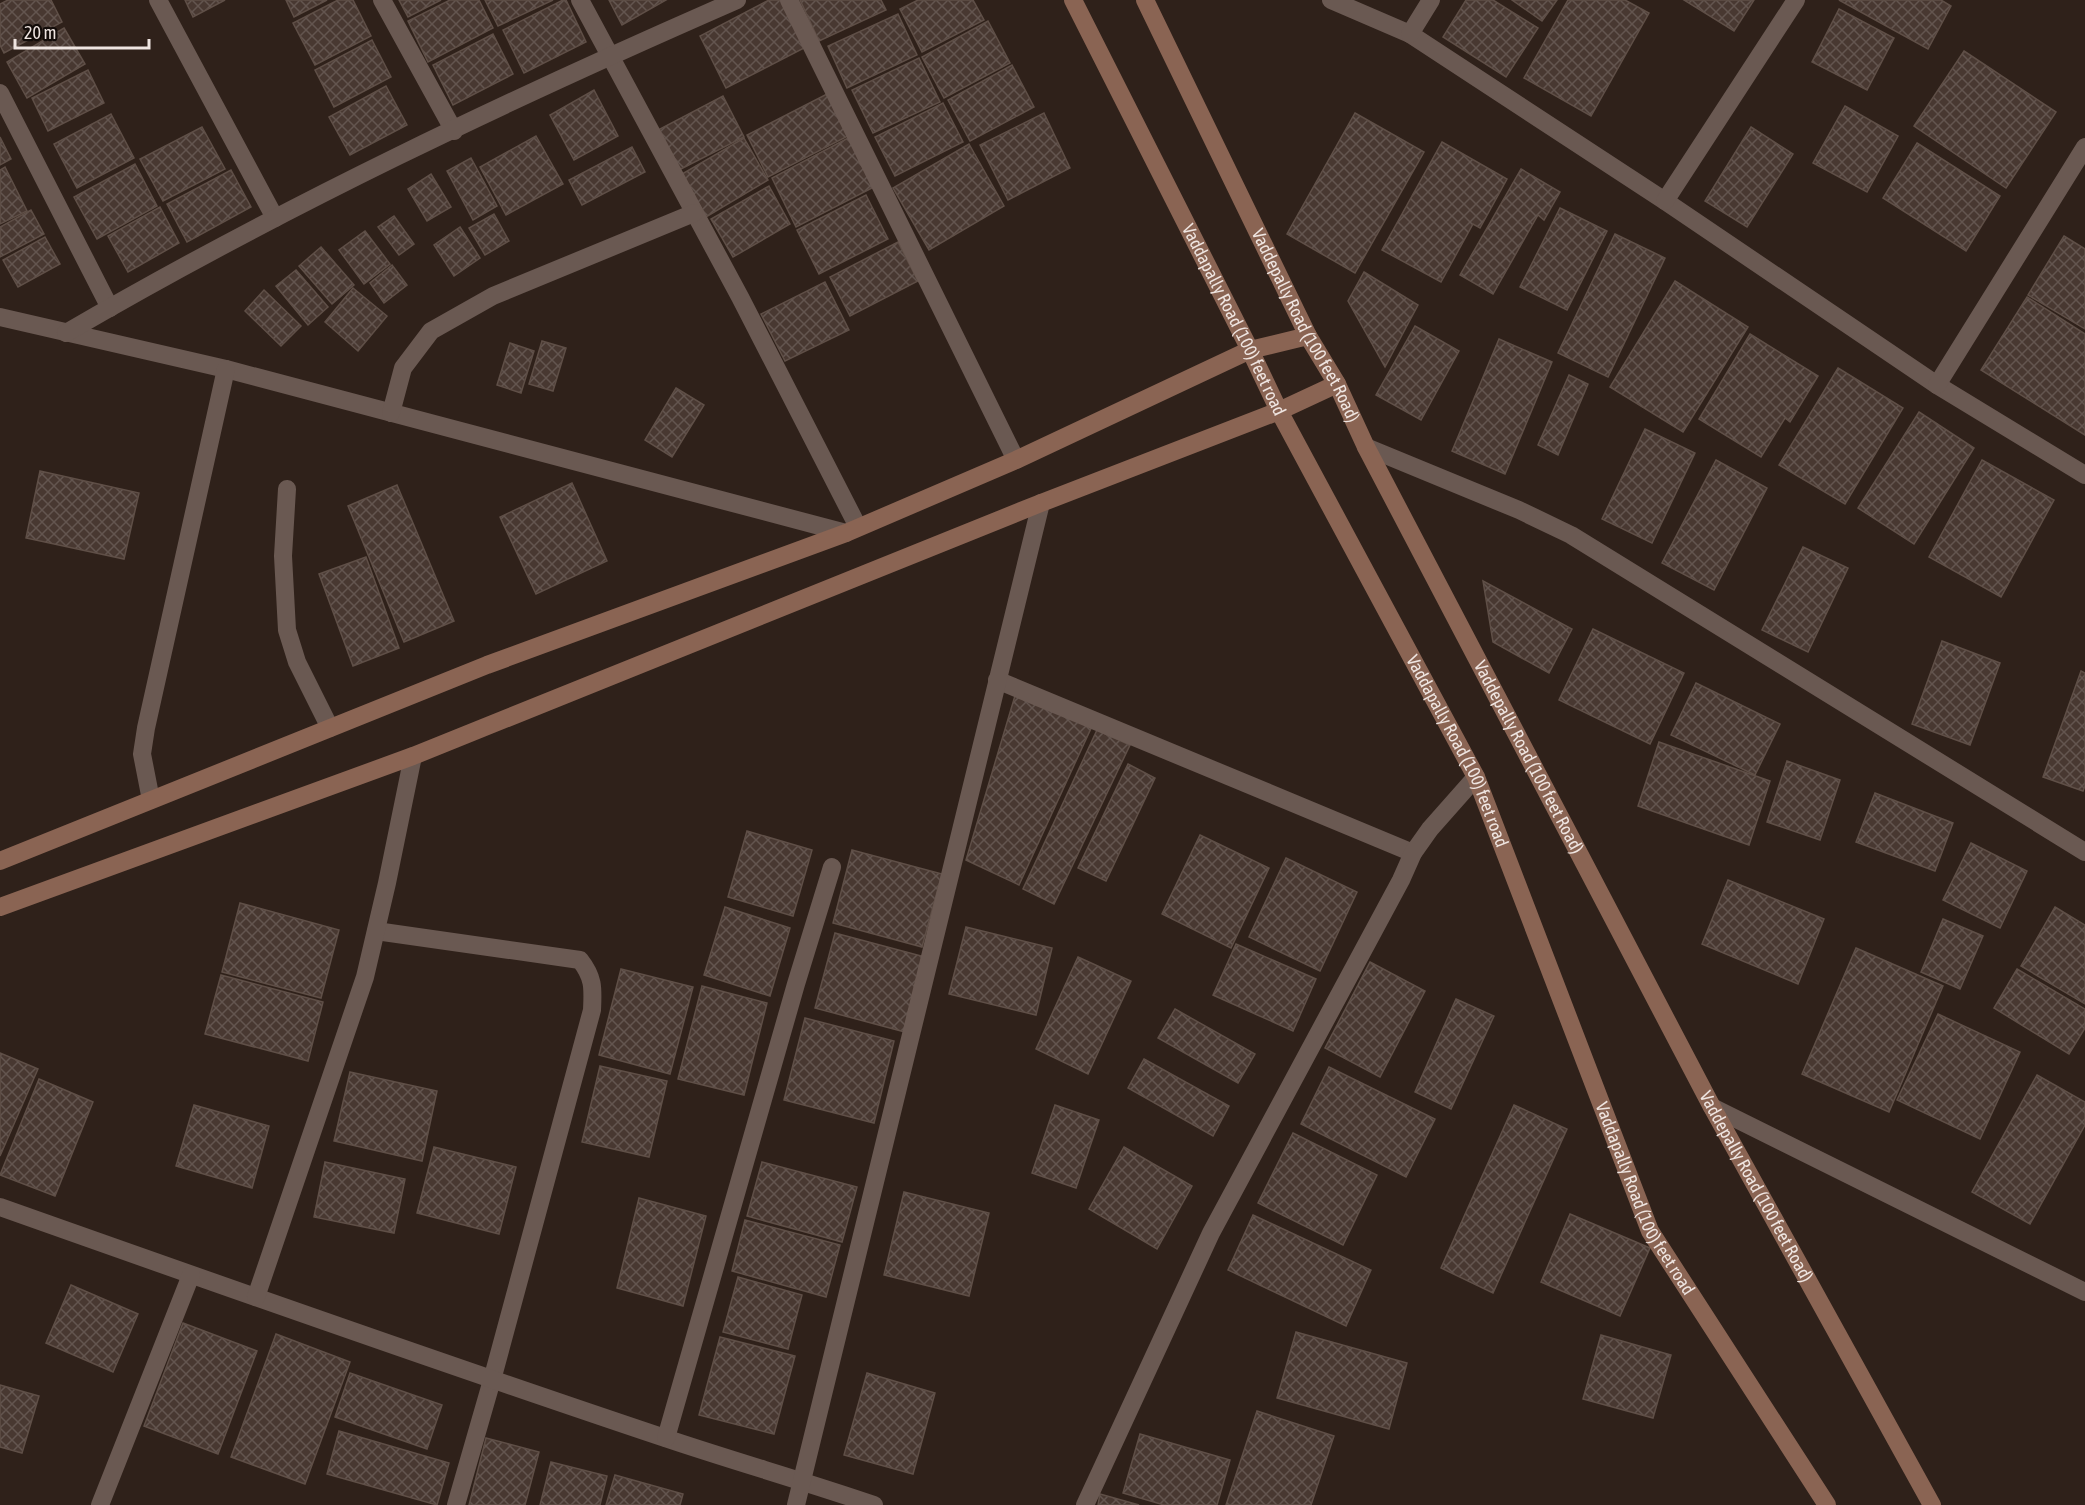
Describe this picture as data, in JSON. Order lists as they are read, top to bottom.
{
  "streets": {
    "main road": ["Vaddapally Road (100) feet road", "Vaddepally Road (100 feet Road)"]
  },
  "scale_bar": "20 m"
}
